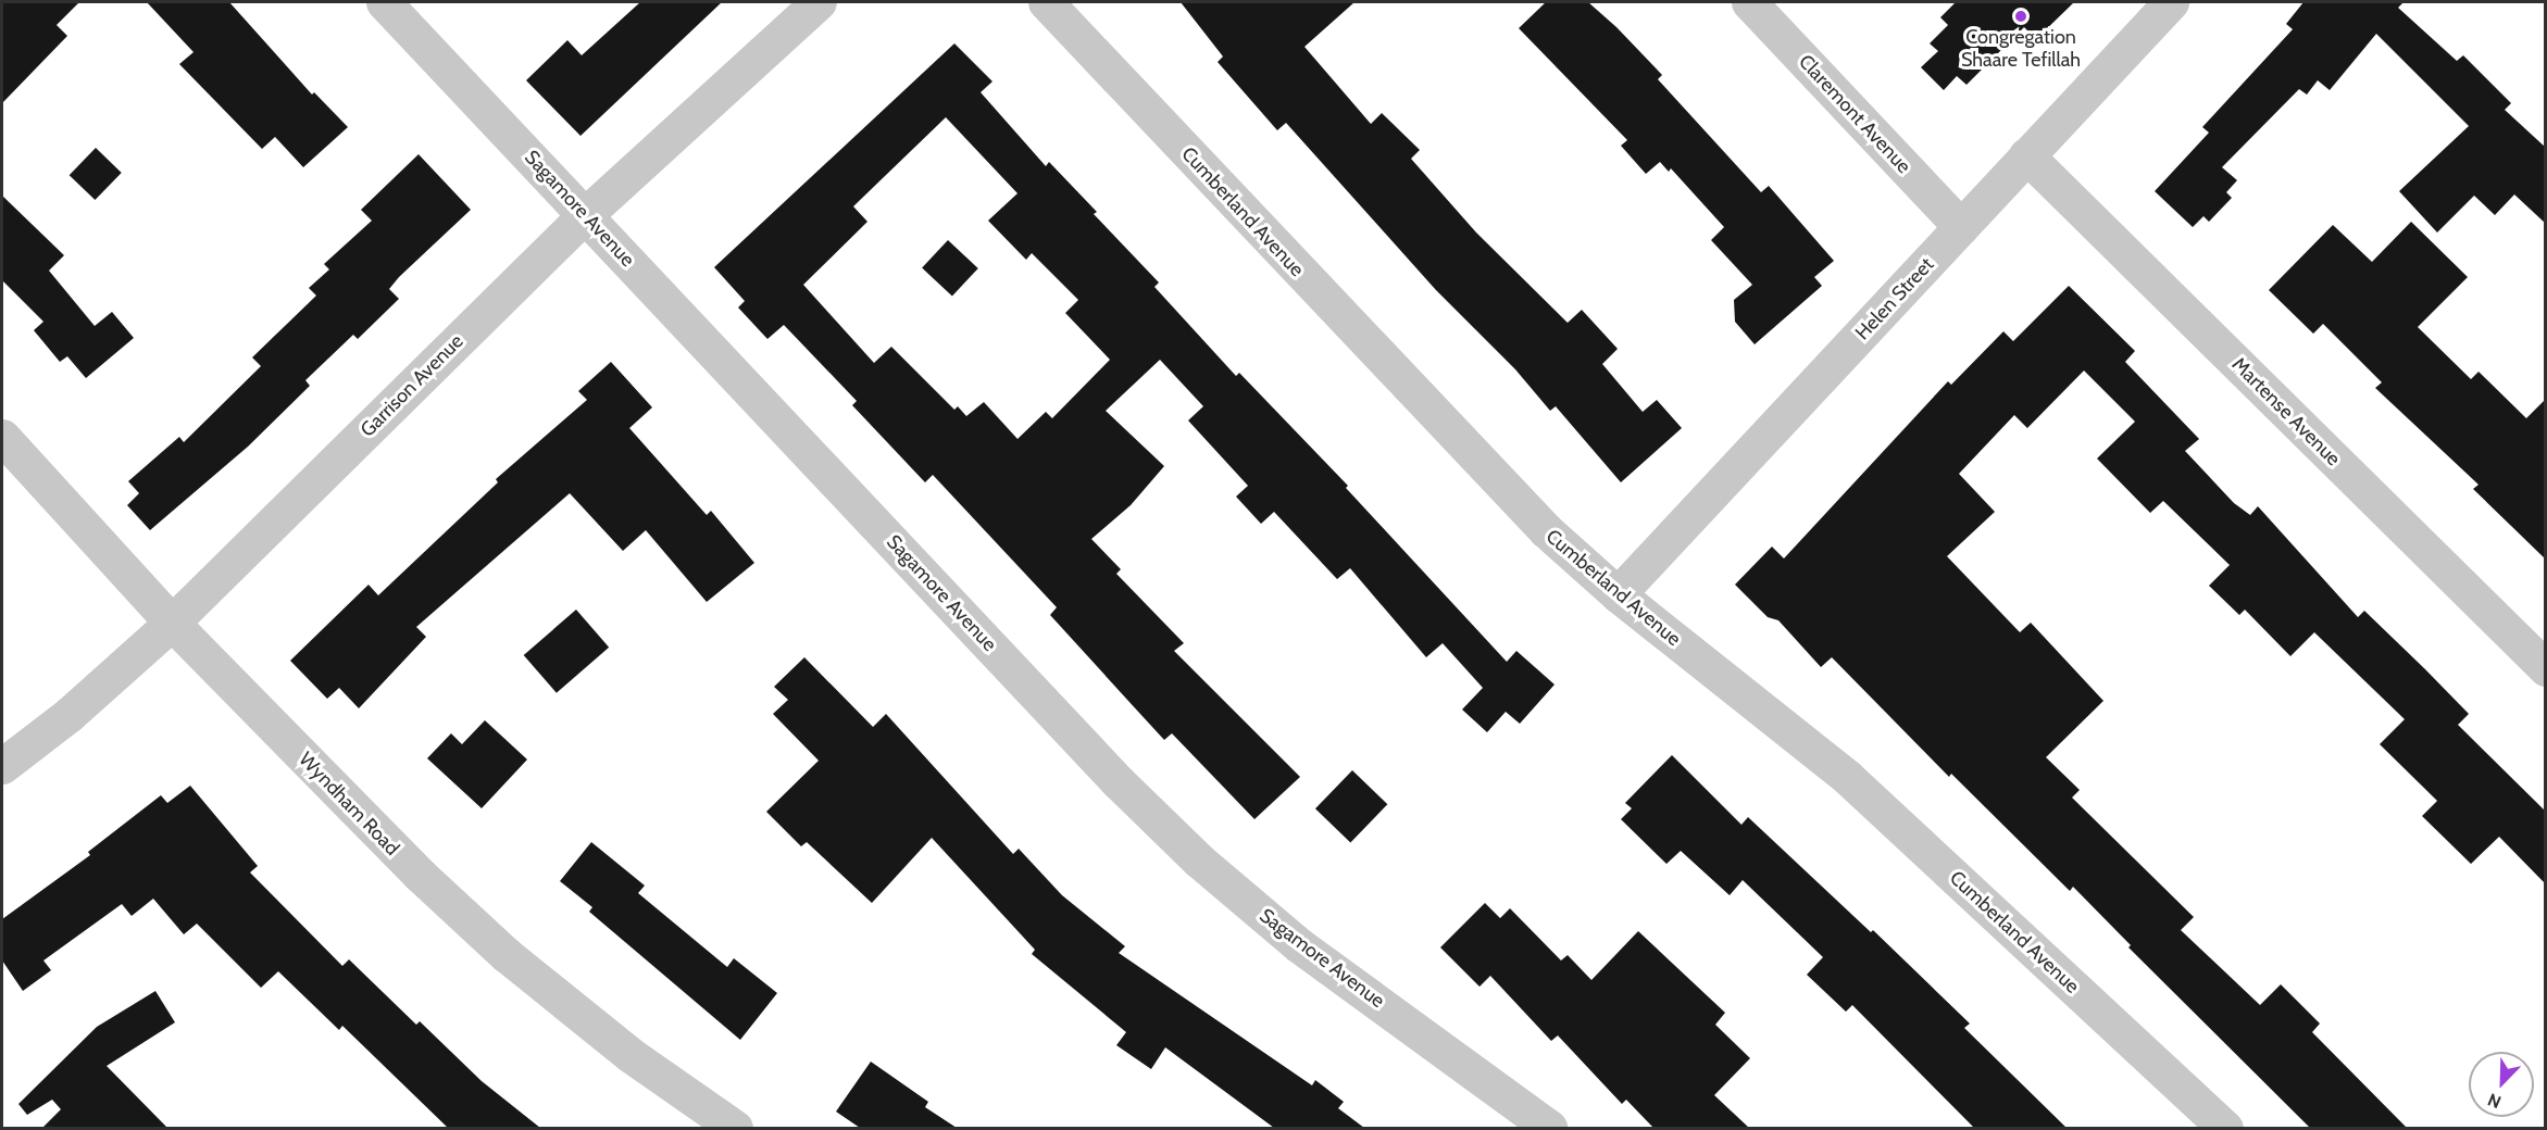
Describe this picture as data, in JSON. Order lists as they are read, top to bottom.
{
  "streets": {
    "street": [
      "Claremont Avenue",
      "Sagamore Avenue",
      "Cumberland Avenue",
      "Helen Street",
      "Garrison Avenue",
      "Martense Avenue",
      "Wyndham Road"
    ]
  },
  "crossings": [
    ["Claremont Avenue", "Helen Street"],
    ["Sagamore Avenue", "Garrison Avenue"],
    ["Cumberland Avenue", "Helen Street"],
    ["Helen Street", "Martense Avenue"],
    ["Garrison Avenue", "Wyndham Road"]
  ],
  "places": ["Congregation Shaare Tefillah"],
  "north": "bottom left"
}
